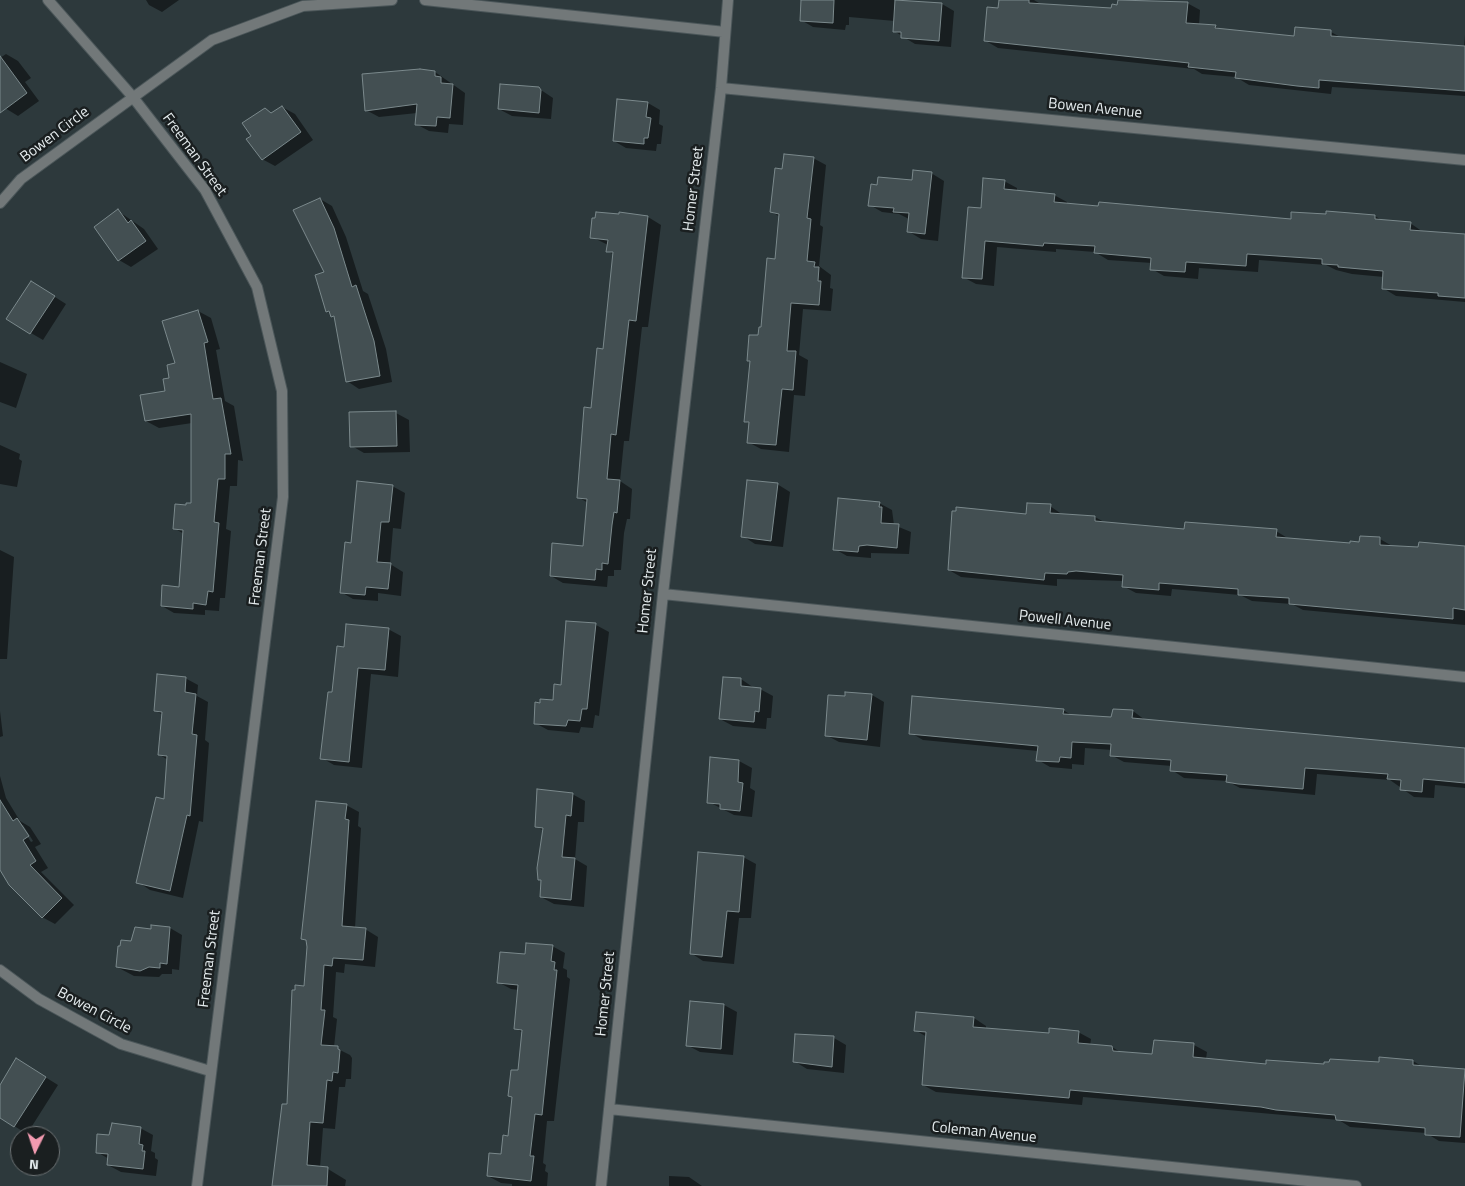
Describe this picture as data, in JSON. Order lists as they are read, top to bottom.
{
  "streets": {
    "street": [
      "Bowen Avenue",
      "Bowen Circle",
      "Freeman Street",
      "Homer Street",
      "Powell Avenue",
      "Coleman Avenue"
    ]
  },
  "crossings": [
    ["Bowen Avenue", "Homer Street"],
    ["Bowen Circle", "Freeman Street"],
    ["Homer Street", "Powell Avenue"],
    ["Homer Street", "Coleman Avenue"]
  ],
  "north": "bottom"
}
